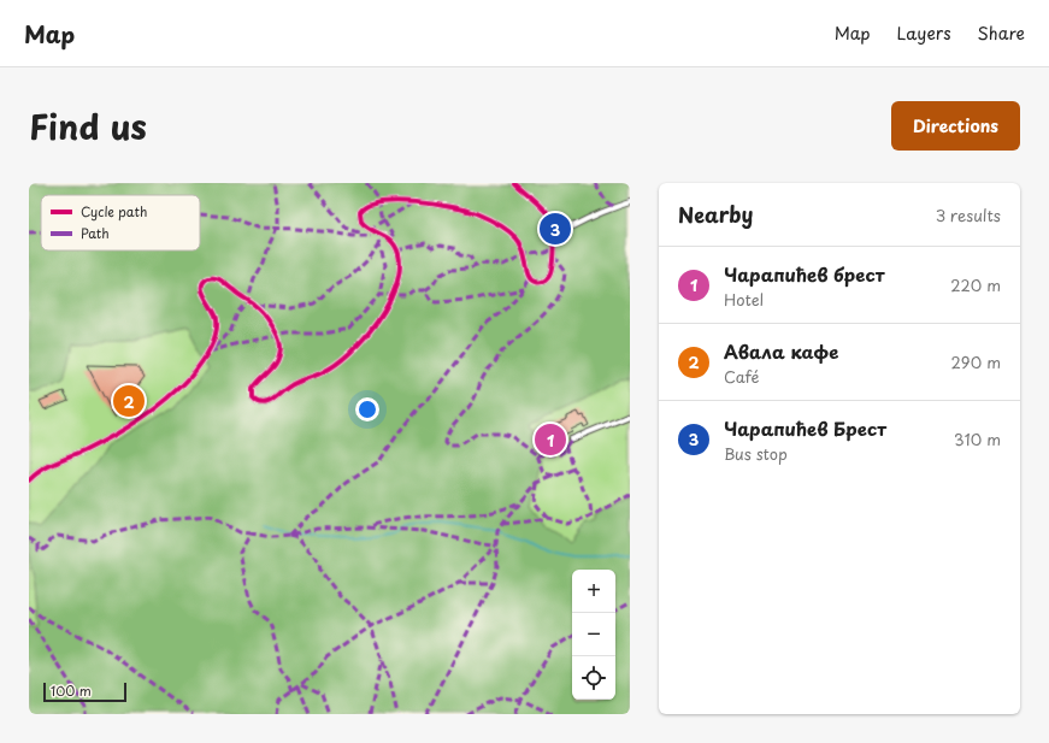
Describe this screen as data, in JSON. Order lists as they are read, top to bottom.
{
  "legend": ["Cycle path", "Path"],
  "scale_bar": "100 m",
  "page": {
    "header": "Map",
    "nav": ["Map", "Layers", "Share"],
    "title": "Find us",
    "buttons": "Directions",
    "heading": ["Nearby", "3 results"],
    "pins": ["3", "2", "1"],
    "list": [
      {
        "mark": "1",
        "name": "Чарапићев брест",
        "note": "Hotel",
        "value": "220 m"
      },
      {
        "mark": "2",
        "name": "Авала кафе",
        "note": "Café",
        "value": "290 m"
      },
      {
        "mark": "3",
        "name": "Чарапићев Брест",
        "note": "Bus stop",
        "value": "310 m"
      }
    ],
    "map_buttons": ["+", "−"],
    "scale": "100 m"
  }
}
